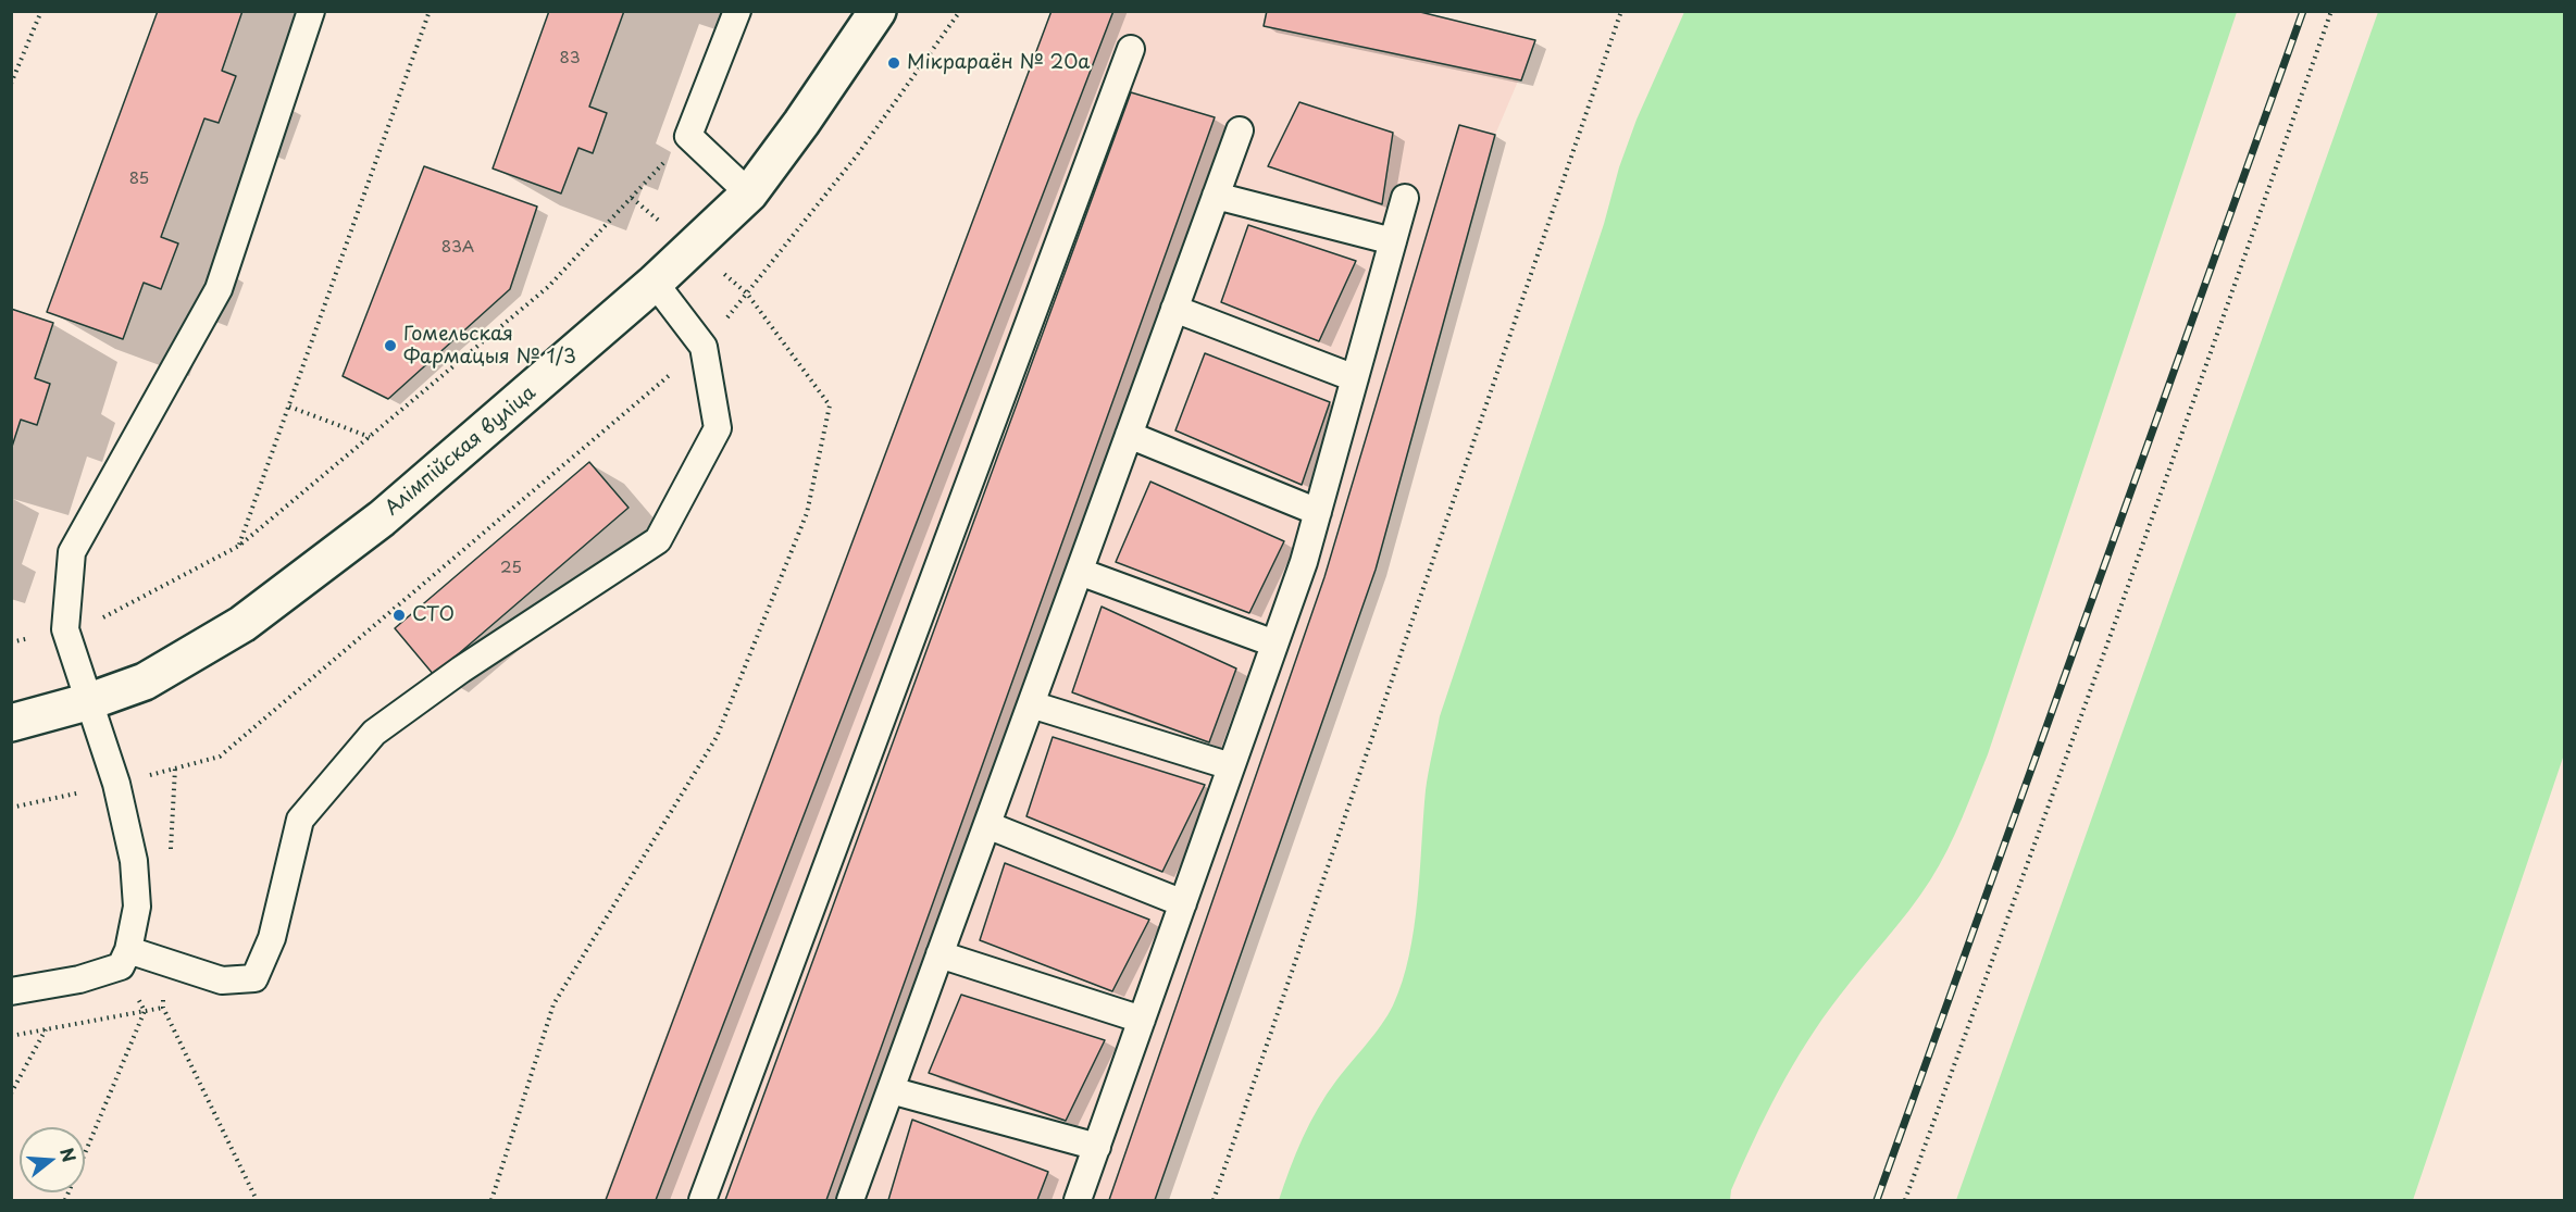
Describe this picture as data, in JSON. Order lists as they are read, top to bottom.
{
  "streets": {
    "street": ["Алімпійская вуліца"]
  },
  "places": ["Мікрараён № 20а", "Гомельская Фармацыя № 1/3", "СТО"],
  "house_numbers": [
    "83",
    "85",
    "83А",
    "25"
  ],
  "north": "right"
}
